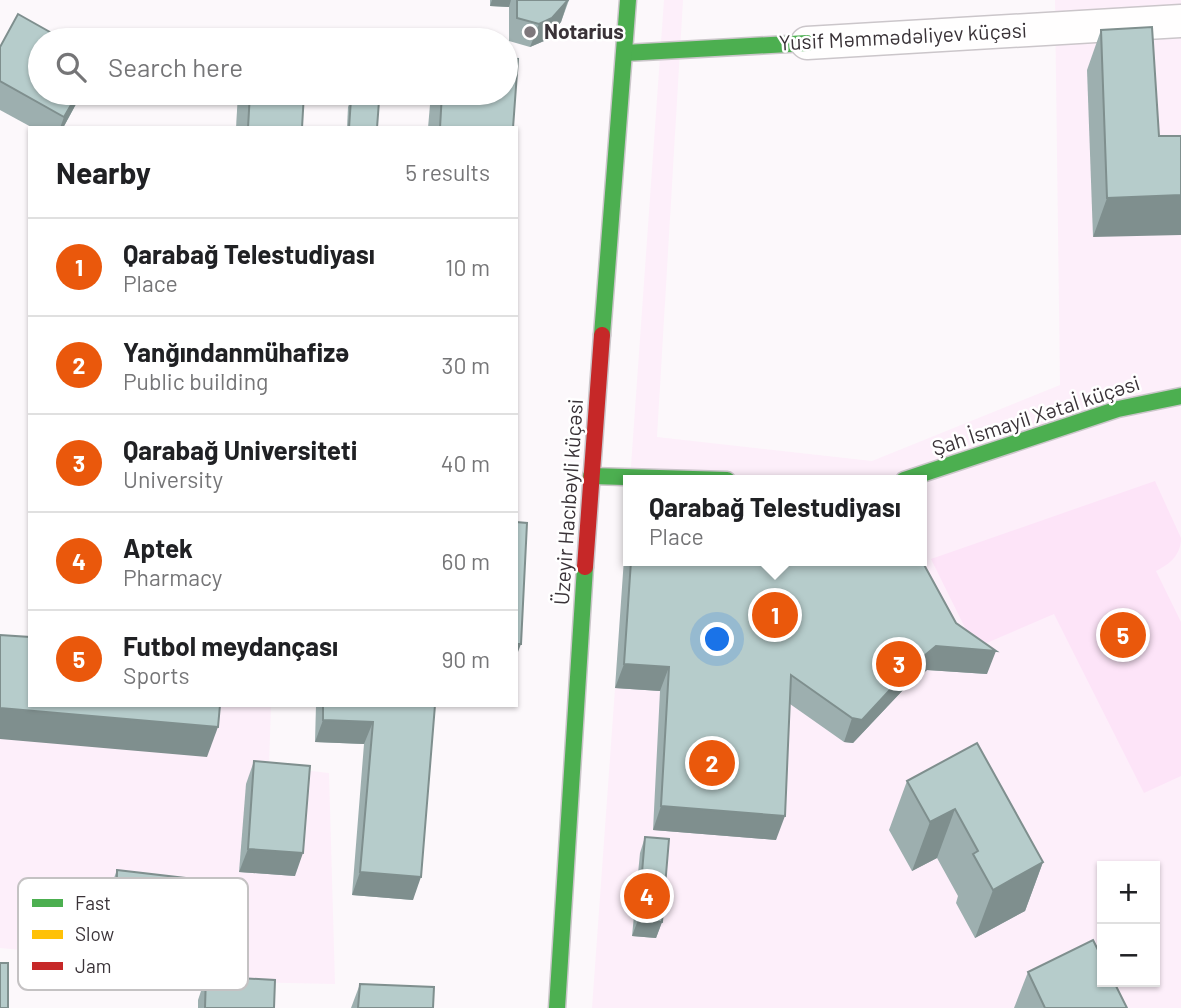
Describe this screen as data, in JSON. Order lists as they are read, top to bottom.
{
  "streets": {
    "main road": ["Yusif Məmmədəliyev küçəsi", "Şah İsmayil Xətaİ küçəsi", "Üzeyir Hacıbəyli küçəsi"]
  },
  "crossings": [
    ["Yusif Məmmədəliyev küçəsi", "Üzeyir Hacıbəyli küçəsi"]
  ],
  "places": ["Notarius"],
  "legend": ["Fast", "Slow", "Jam"],
  "page": {
    "search": "Search here",
    "heading": ["Nearby", "5 results"],
    "list": [
      {
        "mark": "1",
        "name": "Qarabağ Telestudiyası",
        "note": "Place",
        "value": "10 m"
      },
      {
        "mark": "2",
        "name": "Yanğındanmühafizə",
        "note": "Public building",
        "value": "30 m"
      },
      {
        "mark": "3",
        "name": "Qarabağ Universiteti",
        "note": "University",
        "value": "40 m"
      },
      {
        "mark": "4",
        "name": "Aptek",
        "note": "Pharmacy",
        "value": "60 m"
      },
      {
        "mark": "5",
        "name": "Futbol meydançası",
        "note": "Sports",
        "value": "90 m"
      }
    ],
    "popup": ["Qarabağ Telestudiyası", "Place"],
    "pins": [
      "1",
      "5",
      "3",
      "2",
      "4"
    ],
    "map_buttons": ["+", "−"]
  }
}
